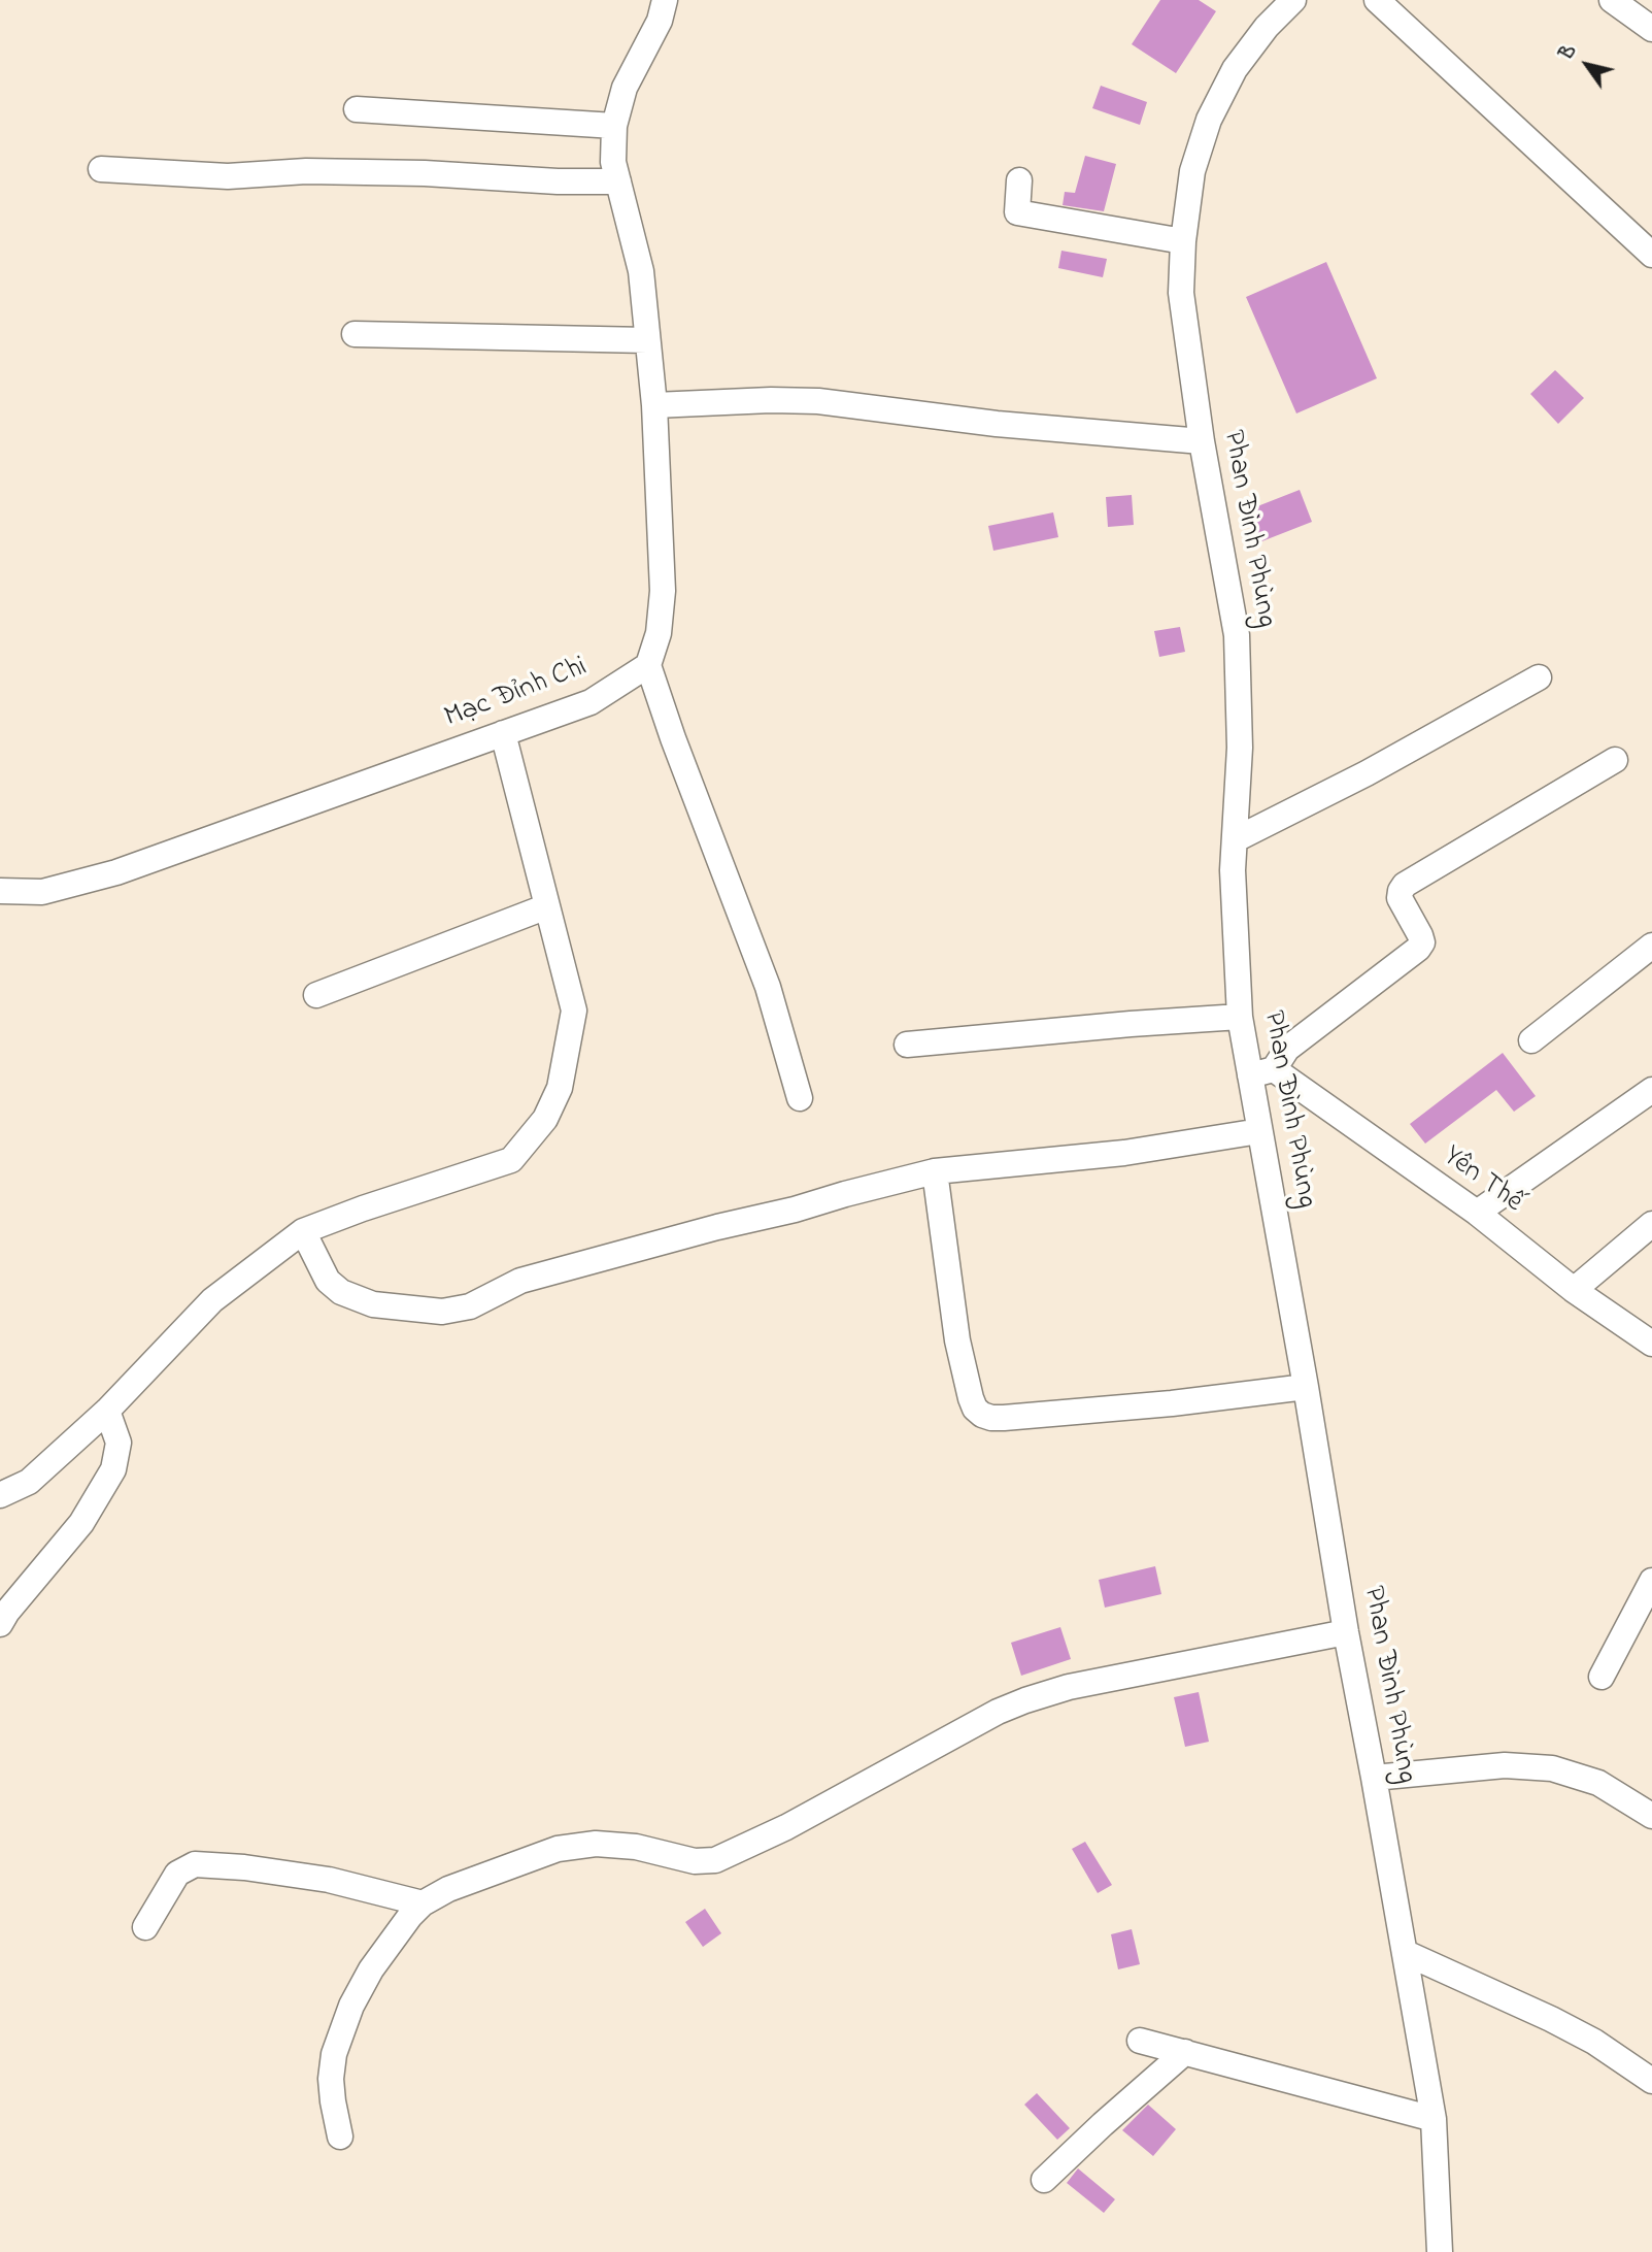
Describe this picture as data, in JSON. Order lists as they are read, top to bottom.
{
  "streets": {
    "street": ["Phan Đình Phùng", "Mạc Đỉnh Chi", "Yên Thế"]
  },
  "crossings": [
    ["Phan Đình Phùng", "Yên Thế"]
  ],
  "north": "top left"
}
